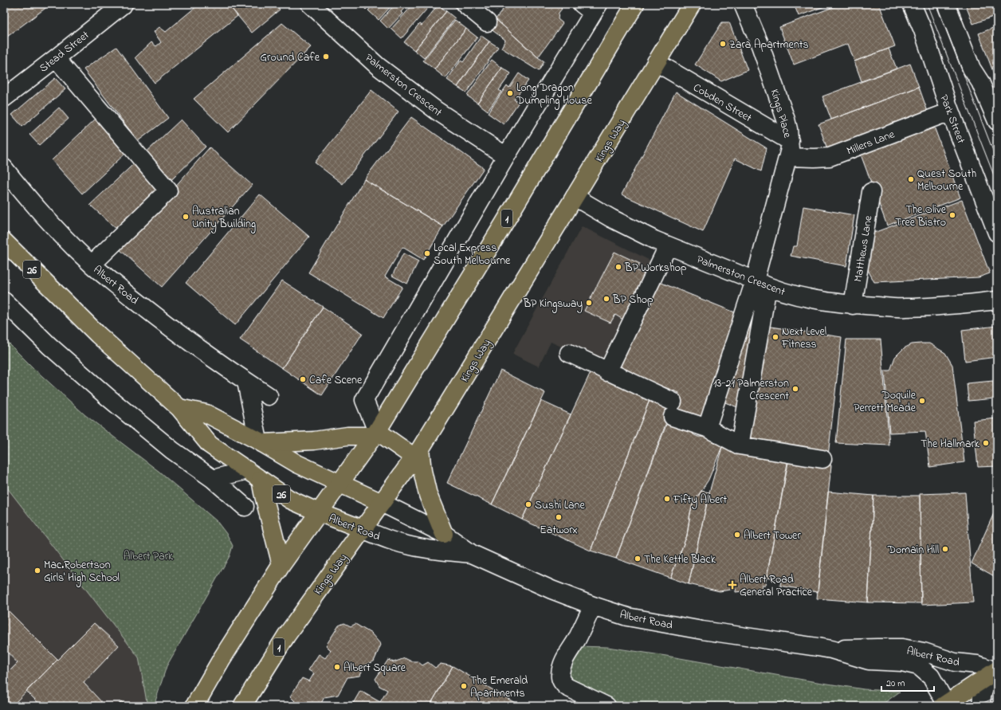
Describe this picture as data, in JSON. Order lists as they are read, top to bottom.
{
  "streets": {
    "main road": [
      "Kings Way",
      "1",
      "26",
      "Albert Road"
    ],
    "street": [
      "Stead Street",
      "Palmerston Crescent",
      "Cobden Street",
      "Kings Place",
      "Park Street",
      "Millers Lane",
      "Matthews Lane"
    ]
  },
  "crossings": [
    ["Palmerston Crescent", "Kings Place"],
    ["Palmerston Crescent", "Kings Way"],
    ["Palmerston Crescent", "Matthews Lane"],
    ["Cobden Street", "Kings Place"],
    ["Cobden Street", "Kings Way"],
    ["Cobden Street", "Millers Lane"],
    ["Kings Place", "Millers Lane"],
    ["Park Street", "Millers Lane"],
    ["Kings Way", "Albert Road"],
    ["1", "Albert Road"]
  ],
  "parks": ["Albert Park"],
  "places": {
    "other": [
      "Zara Apartments",
      "Ground Cafe",
      "Long Dragon Dumpling House",
      "Quest South Melbourne",
      "The Olive Tree Bistro",
      "Australian Unity Building",
      "Local Express South Melbourne",
      "BP Workshop",
      "BP Shop",
      "BP Kingsway",
      "Next Level Fitness",
      "Cafe Scene",
      "13-21 Palmerston Crescent",
      "Doquile Perrett Meade",
      "The Hallmark",
      "Fifty Albert",
      "Sushi Lane",
      "Eatworx",
      "Albert Tower",
      "Domain Hill",
      "The Kettle Black",
      "Mac.Robertson Girls' High School",
      "Albert Square",
      "The Emerald Apartments"
    ],
    "health": ["Albert Road General Practice"]
  },
  "scale_bar": "20 m"
}
